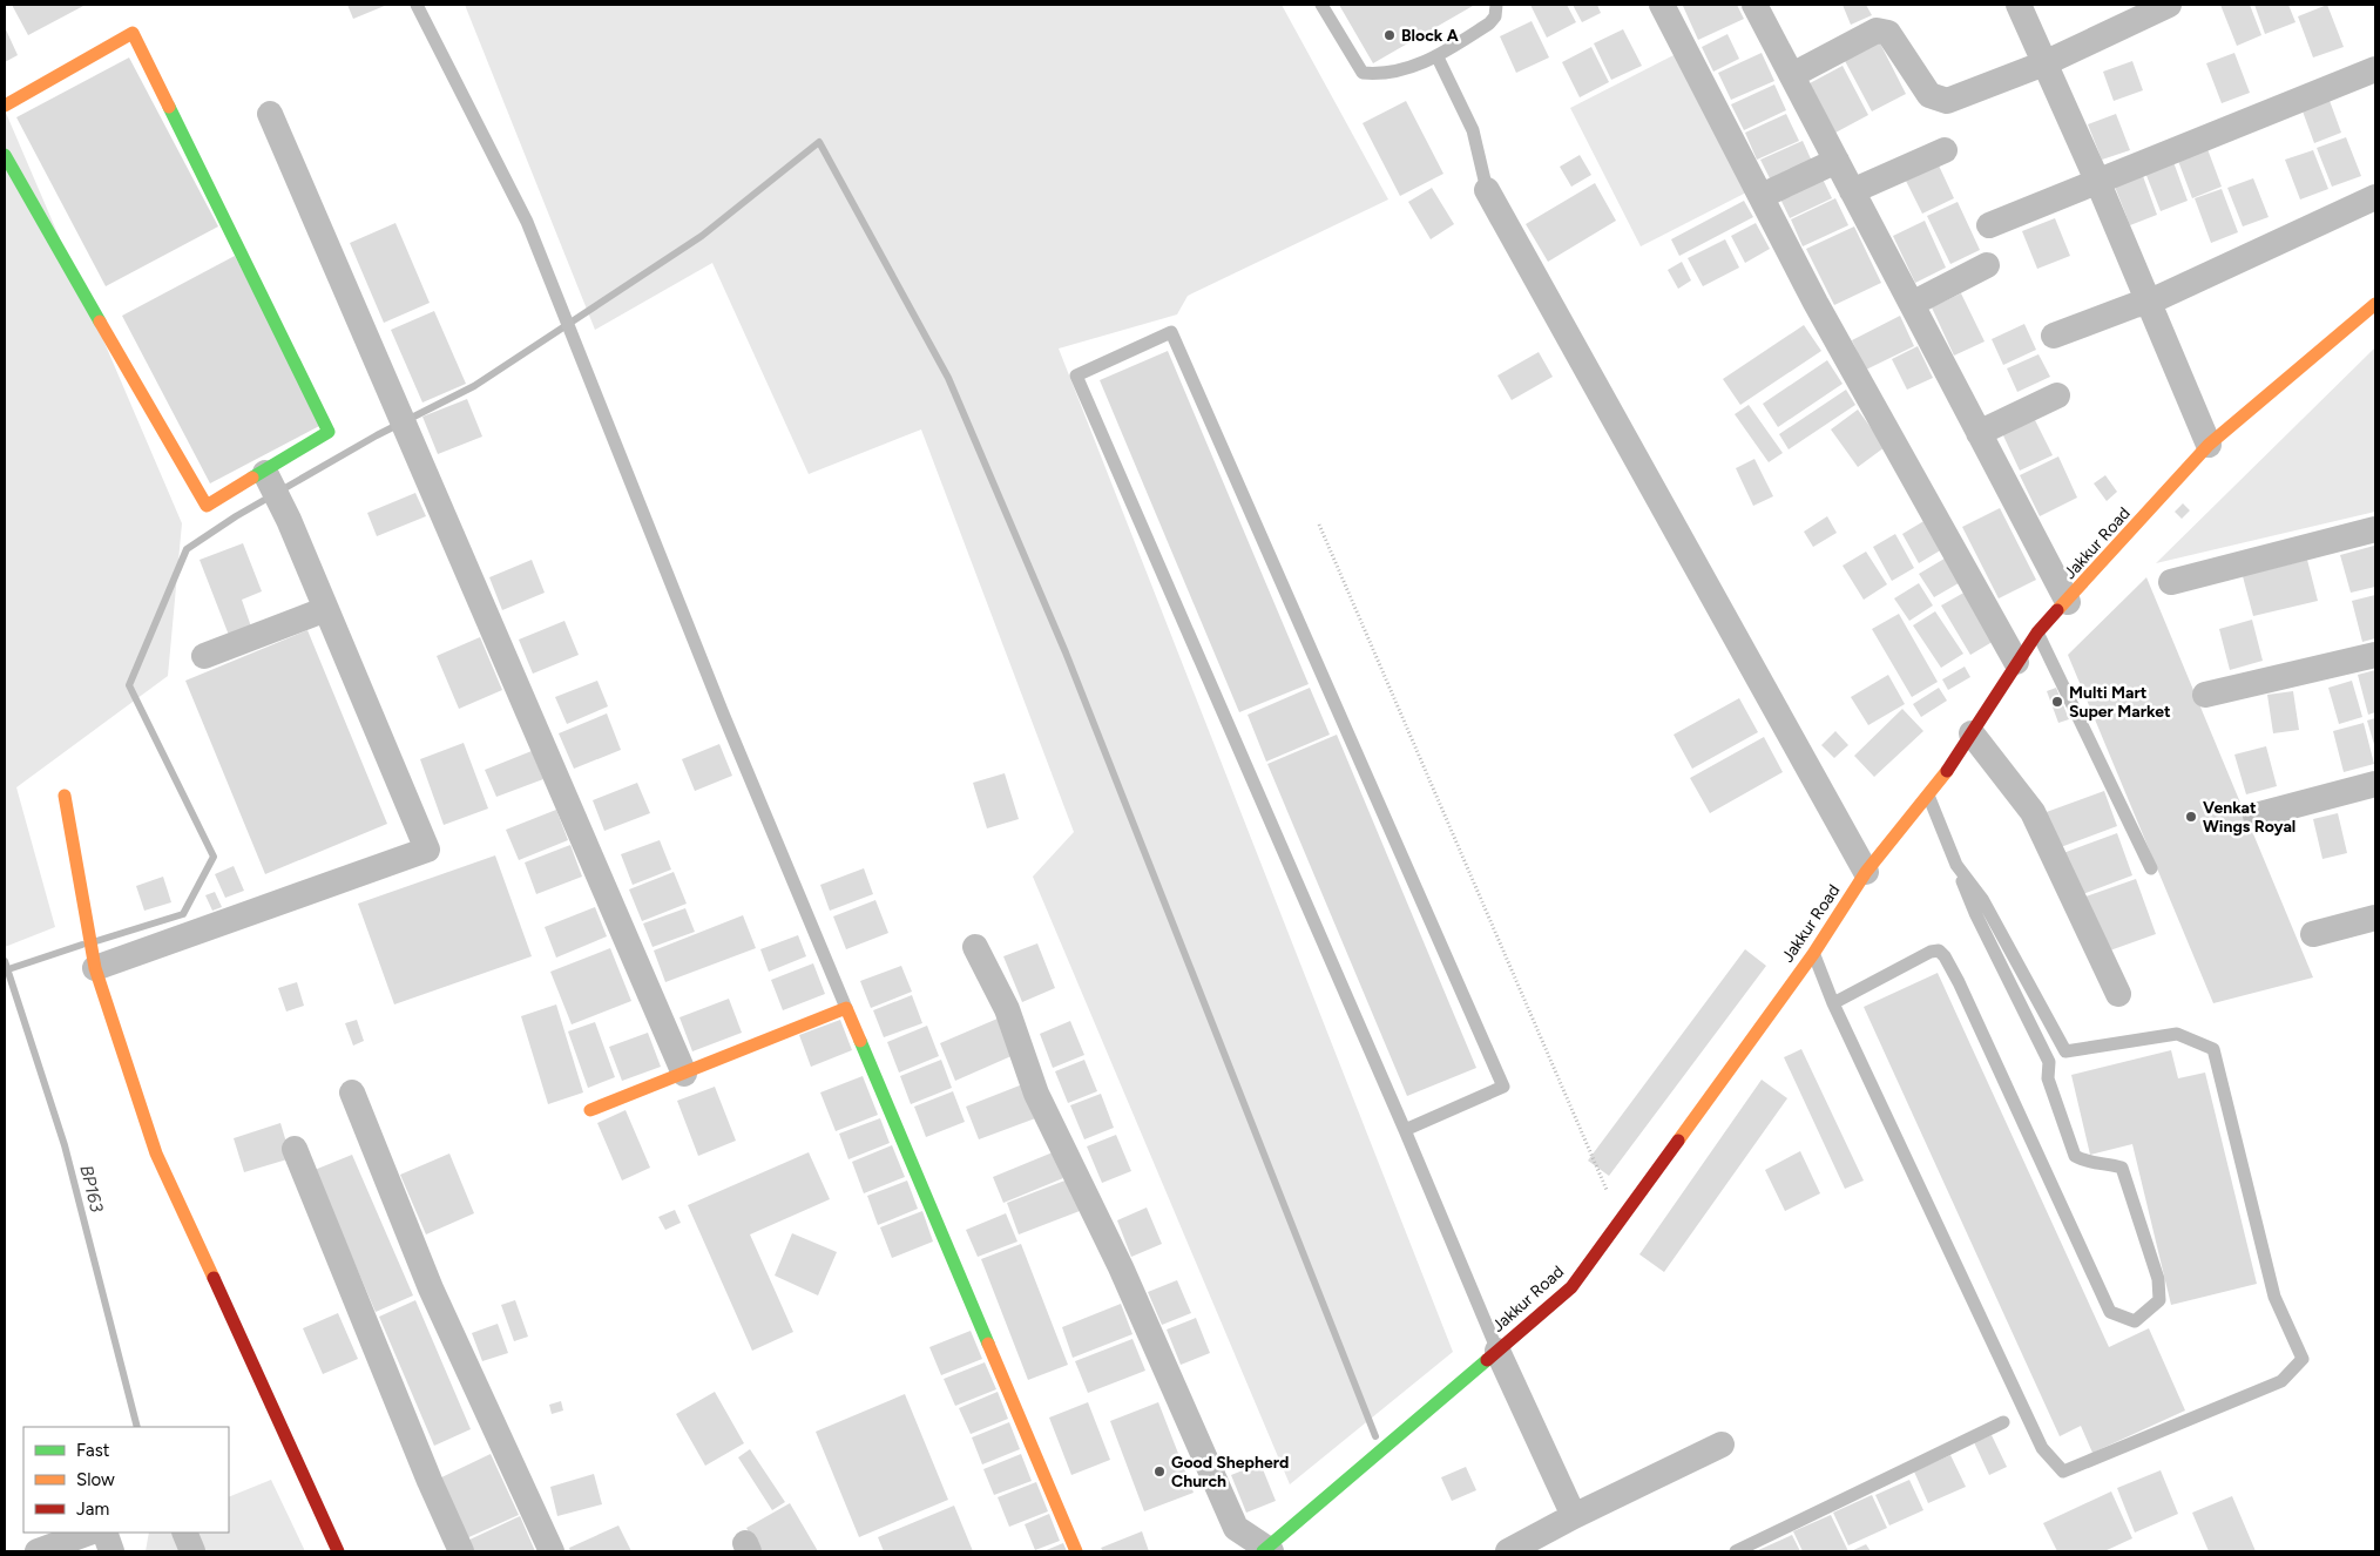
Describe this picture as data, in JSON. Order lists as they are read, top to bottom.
{
  "streets": {
    "street": ["Jakkur Road"]
  },
  "water": ["BP163"],
  "places": [
    "Block A",
    "Multi Mart Super Market",
    "Venkat Wings Royal",
    "Good Shepherd Church"
  ],
  "legend": ["Fast", "Slow", "Jam"]
}
